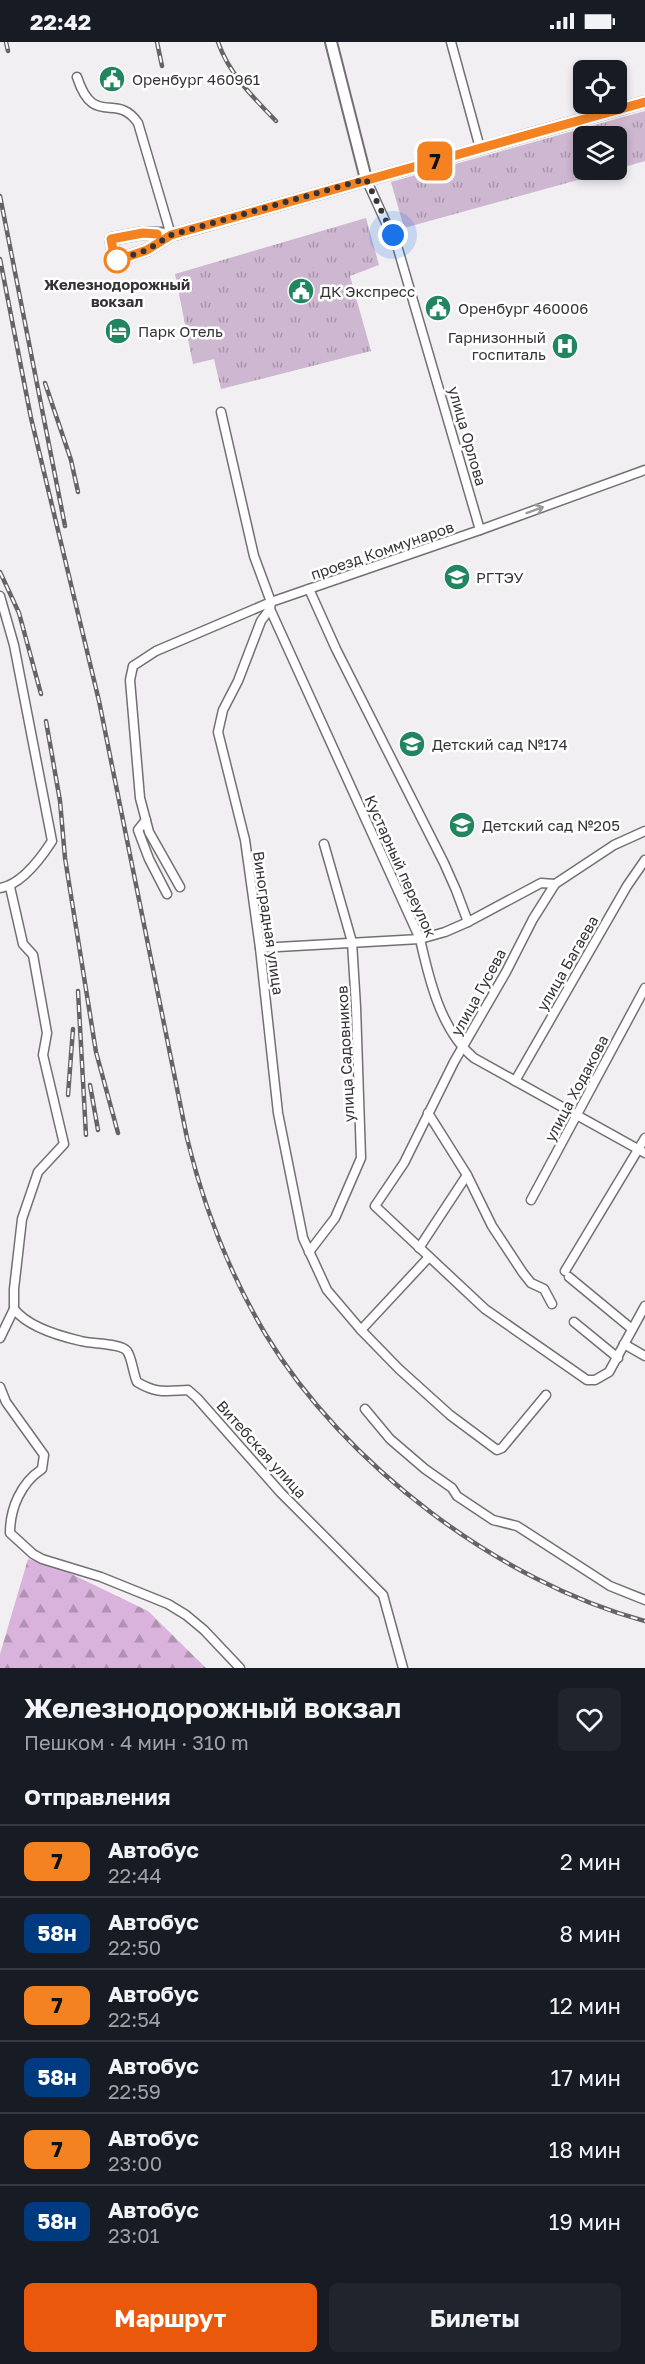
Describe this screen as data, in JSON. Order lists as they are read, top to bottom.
{
  "streets": {
    "main road": ["улица Орлова"],
    "street": [
      "проезд Коммунаров",
      "Кустарный переулок",
      "Виноградная улица",
      "улица Багаева",
      "улица Гусева",
      "улица Садовников",
      "улица Ходакова",
      "Витебская улица"
    ]
  },
  "crossings": [
    ["улица Орлова", "проезд Коммунаров"],
    ["проезд Коммунаров", "Кустарный переулок"],
    ["проезд Коммунаров", "Виноградная улица"],
    ["Кустарный переулок", "Виноградная улица"],
    ["Кустарный переулок", "улица Багаева"],
    ["Кустарный переулок", "улица Гусева"],
    ["Кустарный переулок", "улица Ходакова"],
    ["Виноградная улица", "улица Садовников"]
  ],
  "places": {
    "public building": ["Оренбург 460961", "ДК Экспресс", "Оренбург 460006"],
    "other": ["Железнодорожный вокзал"],
    "hotel": ["Парк Отель"],
    "hospital": ["Гарнизонный госпиталь"],
    "school or university": ["РГТЭУ", "Детский сад №174", "Детский сад №205"]
  },
  "lines": ["bus line 7"],
  "page": {
    "status": "22:42",
    "on_map": "7",
    "heading": [
      ["Железнодорожный вокзал", "Пешком · 4 мин · 310 m"],
      "Отправления"
    ],
    "list": [
      {
        "mark": "7",
        "name": "Автобус",
        "note": "22:44",
        "value": "2 мин"
      },
      {
        "mark": "58н",
        "name": "Автобус",
        "note": "22:50",
        "value": "8 мин"
      },
      {
        "mark": "7",
        "name": "Автобус",
        "note": "22:54",
        "value": "12 мин"
      },
      {
        "mark": "58н",
        "name": "Автобус",
        "note": "22:59",
        "value": "17 мин"
      },
      {
        "mark": "7",
        "name": "Автобус",
        "note": "23:00",
        "value": "18 мин"
      },
      {
        "mark": "58н",
        "name": "Автобус",
        "note": "23:01",
        "value": "19 мин"
      }
    ],
    "buttons": ["Маршрут", "Билеты"]
  }
}
